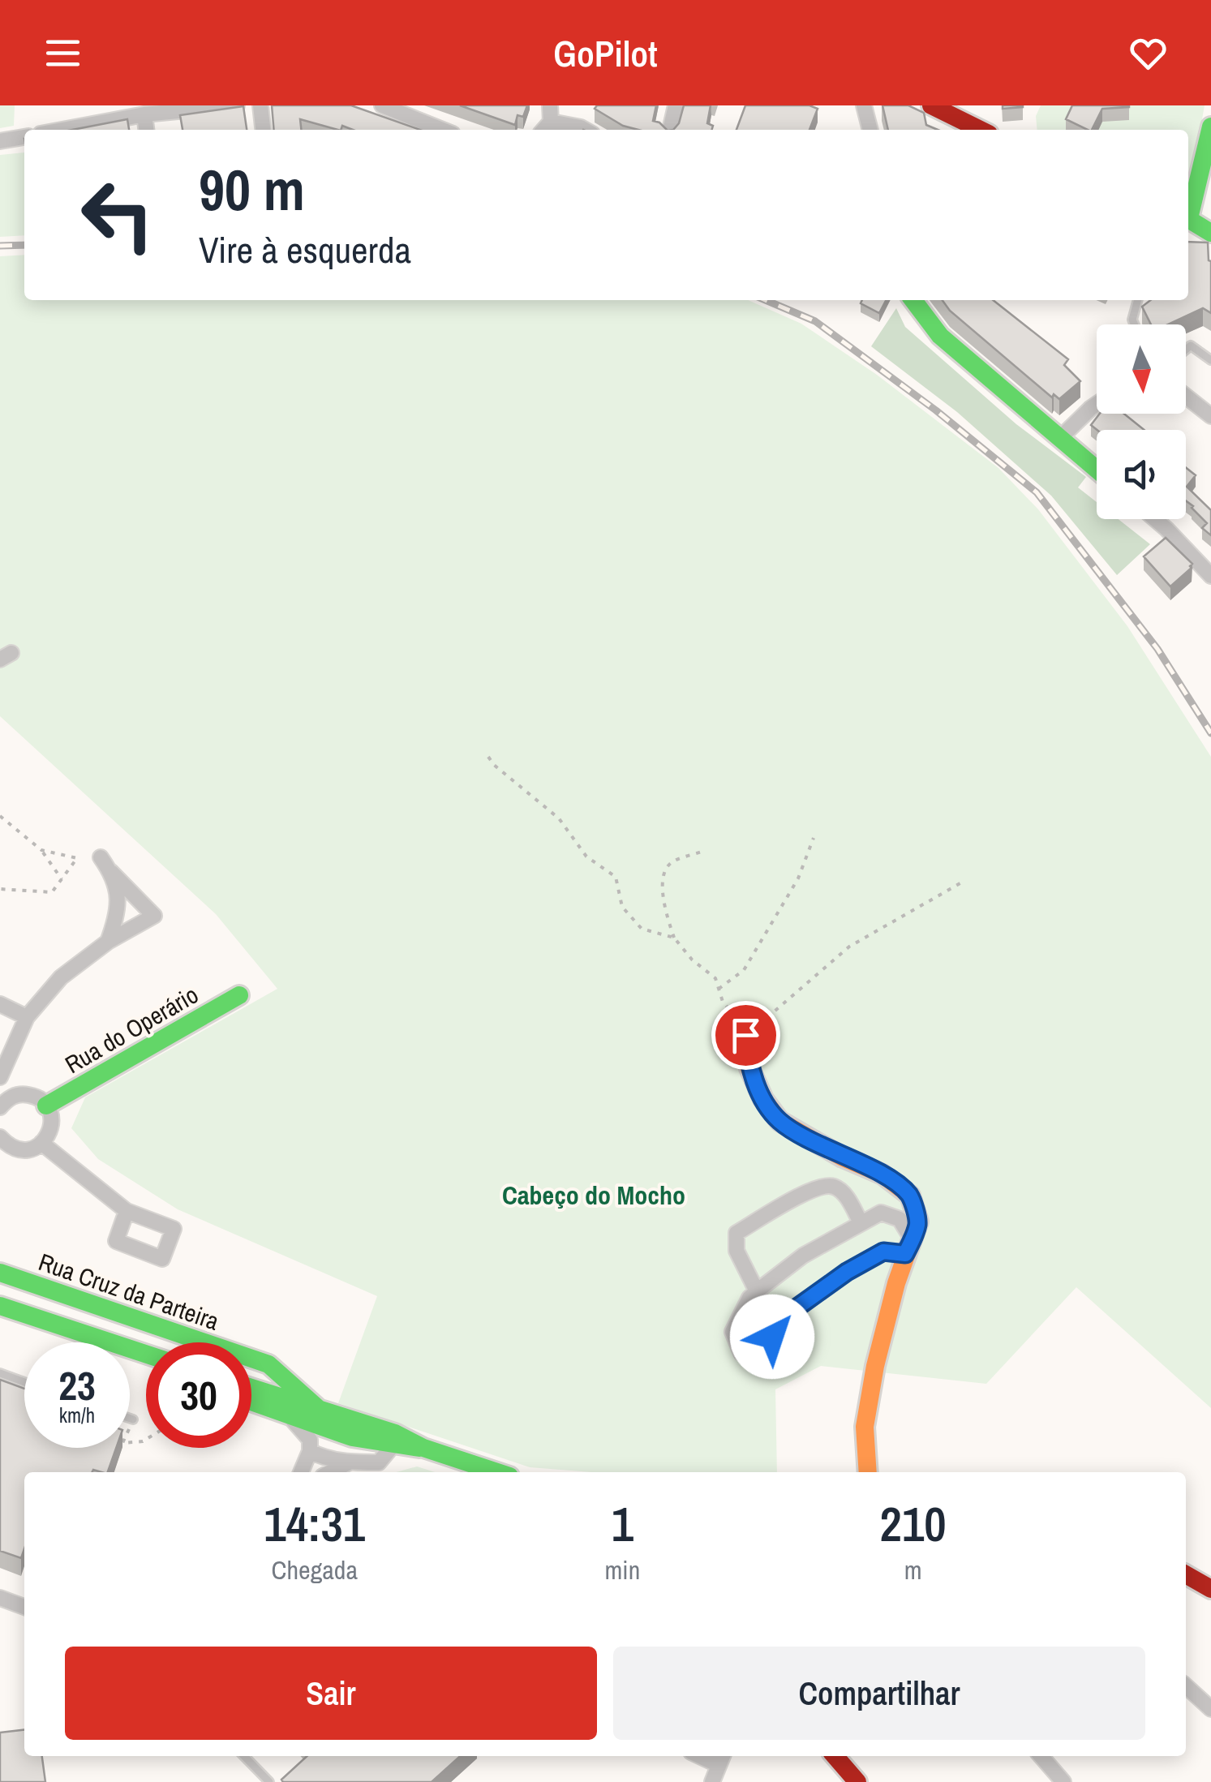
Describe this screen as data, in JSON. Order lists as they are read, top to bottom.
{
  "streets": {
    "street": ["Rua do Operário", "Rua Cruz da Parteira"]
  },
  "districts": ["Cabeço do Mocho"],
  "north": "bottom",
  "page": {
    "header": "GoPilot",
    "turn": ["90 m", "Vire à esquerda"],
    "speed": "23 km/h",
    "limit": "30",
    "eta": [
      "14:31",
      "Chegada",
      "1",
      "min",
      "210",
      "m"
    ],
    "buttons": ["Sair", "Compartilhar"]
  }
}
